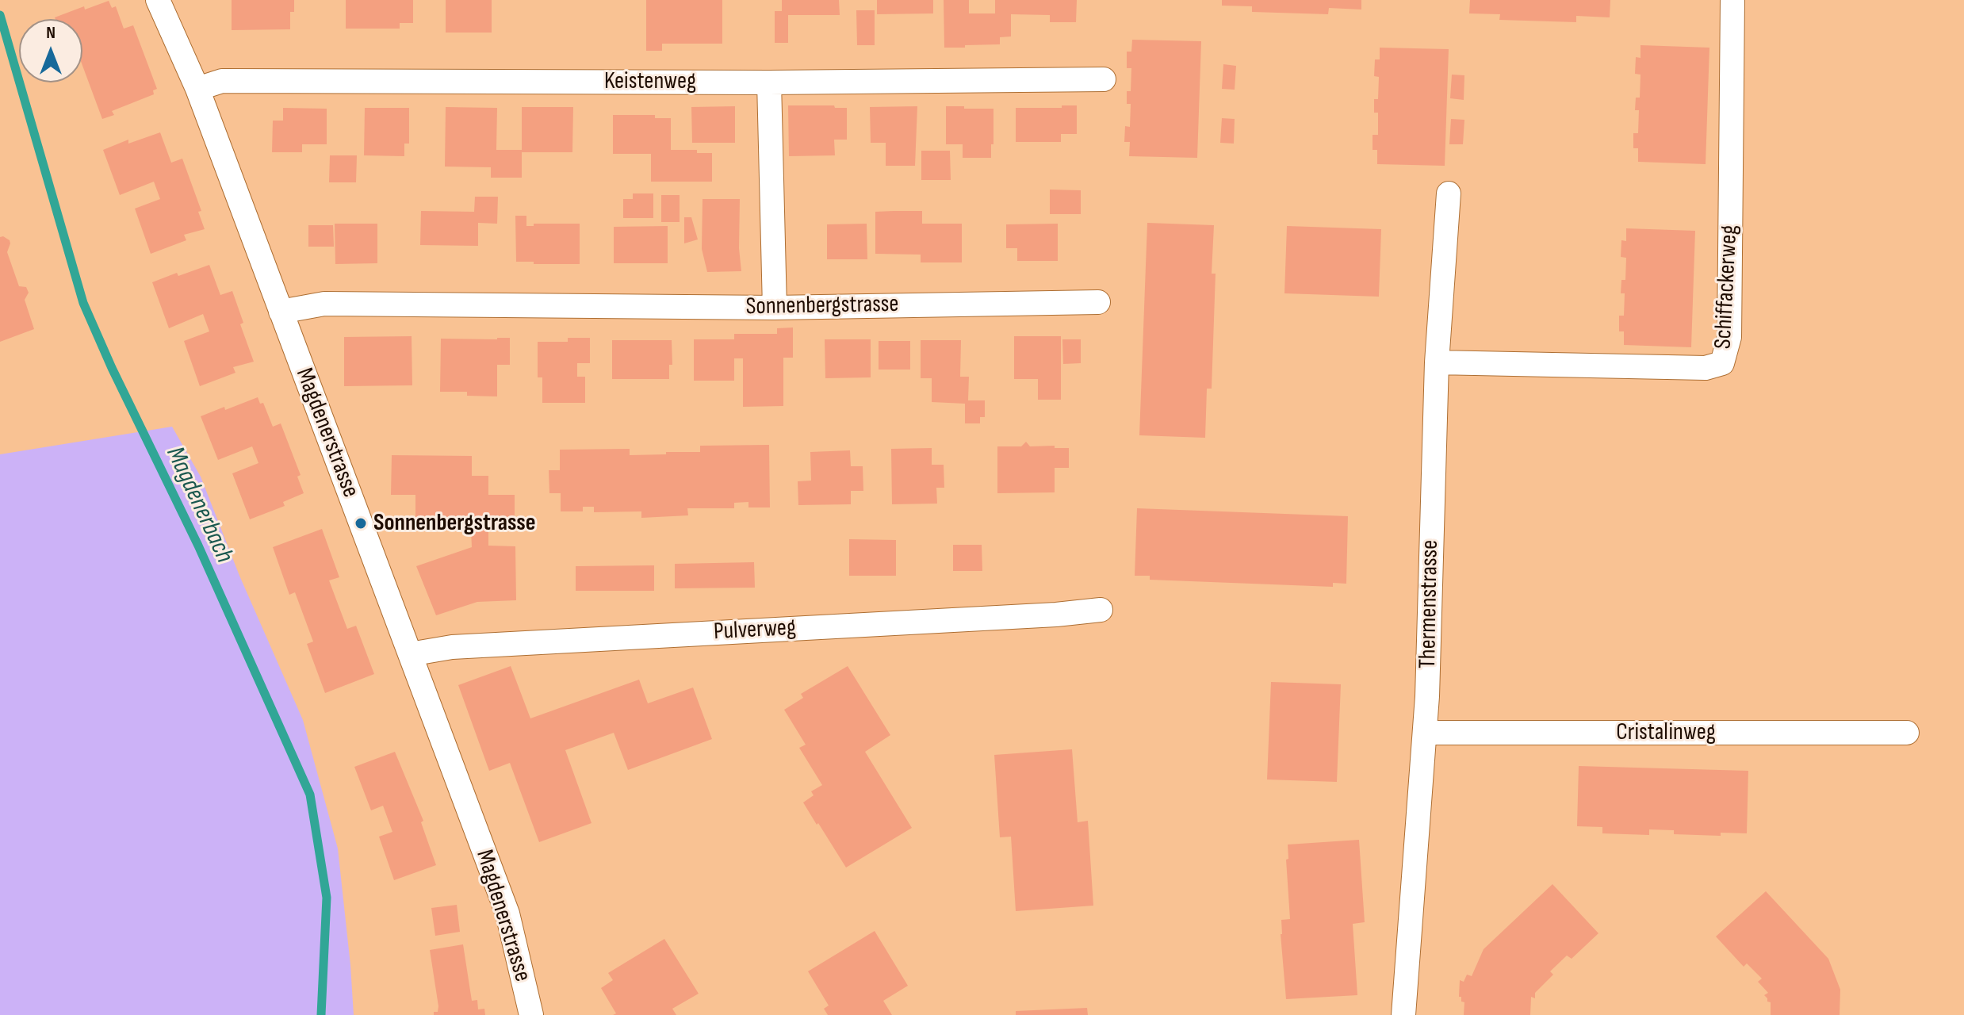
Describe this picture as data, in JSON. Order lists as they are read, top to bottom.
{
  "streets": {
    "street": [
      "Keistenweg",
      "Schiffackerweg",
      "Sonnenbergstrasse",
      "Magdenerstrasse",
      "Thermenstrasse",
      "Pulverweg",
      "Cristalinweg"
    ]
  },
  "crossings": [
    ["Keistenweg", "Magdenerstrasse"],
    ["Schiffackerweg", "Thermenstrasse"],
    ["Sonnenbergstrasse", "Magdenerstrasse"],
    ["Magdenerstrasse", "Pulverweg"],
    ["Thermenstrasse", "Cristalinweg"]
  ],
  "water": ["Magdenerbach"],
  "places": ["Sonnenbergstrasse"],
  "north": "top"
}
